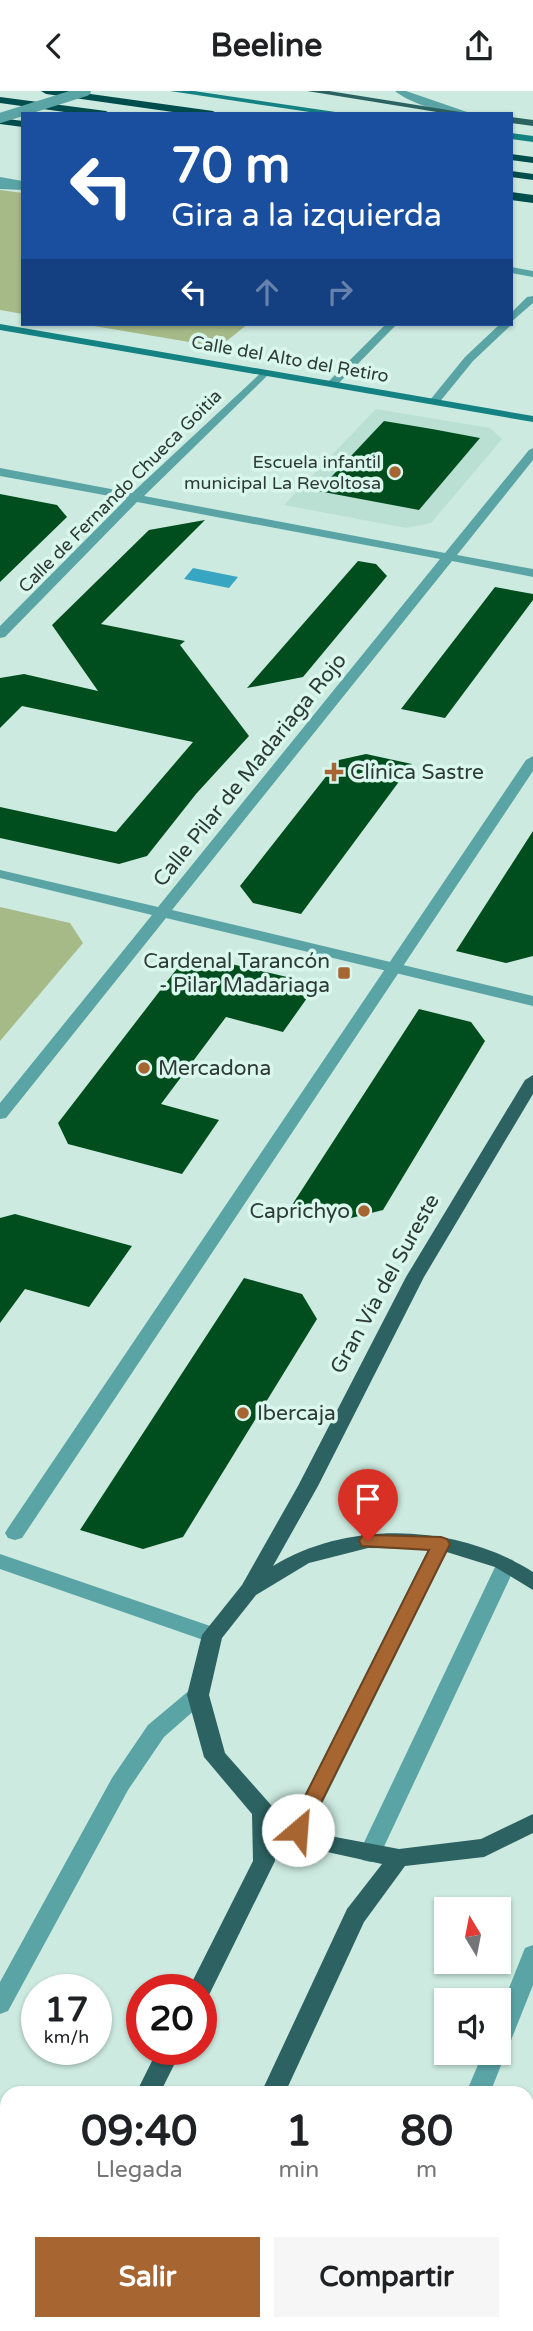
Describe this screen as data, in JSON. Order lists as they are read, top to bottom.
{
  "streets": {
    "main road": ["Calle del Alto del Retiro", "Gran Vía del Sureste"],
    "street": ["Calle de Fernando Chueca Goitia", "Calle Pilar de Madariaga Rojo"]
  },
  "crossings": [
    ["Calle del Alto del Retiro", "Calle de Fernando Chueca Goitia"]
  ],
  "places": {
    "other": [
      "Escuela infantil municipal La Revoltosa",
      "Mercadona",
      "Caprichyo",
      "Ibercaja"
    ],
    "health": ["Clínica Sastre"],
    "transit": ["Cardenal Tarancón - Pilar Madariaga"]
  },
  "north": "top",
  "page": {
    "header": "Beeline",
    "turn": ["70 m", "Gira a la izquierda"],
    "speed": "17 km/h",
    "limit": "20",
    "eta": [
      "09:40",
      "Llegada",
      "1",
      "min",
      "80",
      "m"
    ],
    "buttons": ["Salir", "Compartir"]
  }
}
